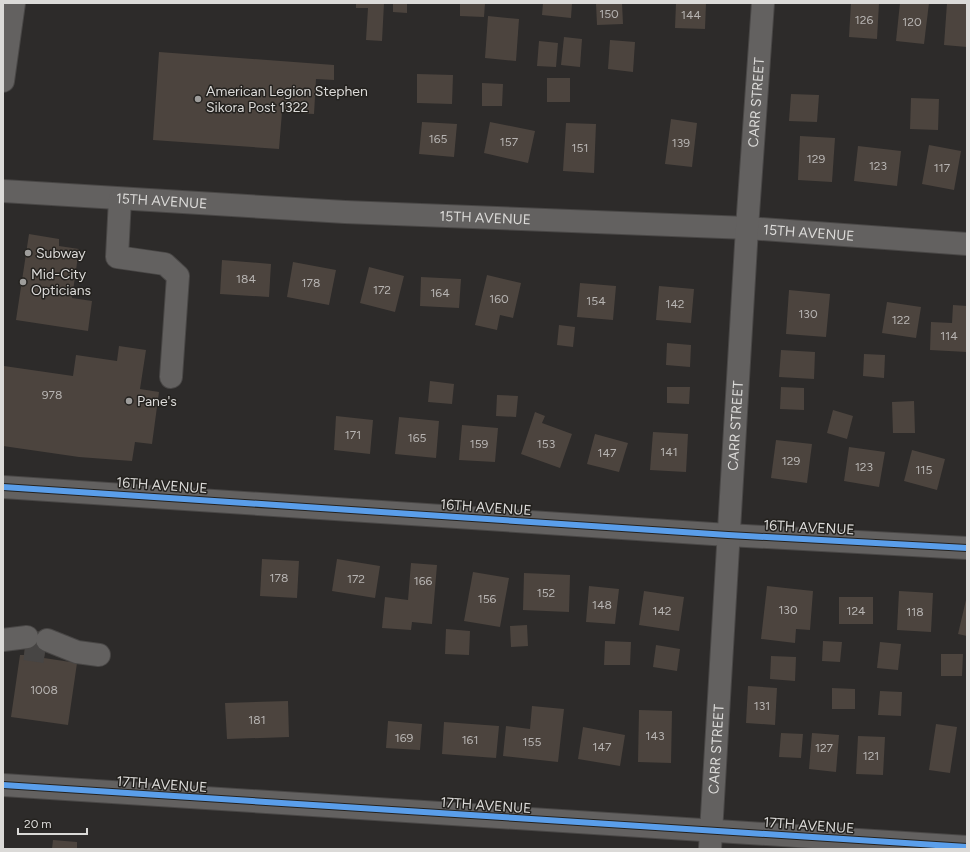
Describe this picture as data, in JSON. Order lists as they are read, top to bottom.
{
  "streets": {
    "street": [
      "CARR STREET",
      "15TH AVENUE",
      "16TH AVENUE",
      "17TH AVENUE"
    ]
  },
  "crossings": [
    ["CARR STREET", "15TH AVENUE"],
    ["CARR STREET", "16TH AVENUE"],
    ["CARR STREET", "17TH AVENUE"]
  ],
  "places": [
    "American Legion Stephen Sikora Post 1322",
    "Subway",
    "Mid-City Opticians",
    "Pane's"
  ],
  "house_numbers": [
    "150",
    "144",
    "126",
    "120",
    "165",
    "157",
    "139",
    "151",
    "129",
    "123",
    "117",
    "184",
    "178",
    "172",
    "164",
    "160",
    "154",
    "142",
    "130",
    "122",
    "114",
    "978",
    "171",
    "165",
    "159",
    "153",
    "141",
    "147",
    "129",
    "123",
    "115",
    "178",
    "172",
    "166",
    "152",
    "156",
    "148",
    "130",
    "142",
    "124",
    "118",
    "1008",
    "131",
    "181",
    "143",
    "169",
    "161",
    "155",
    "147",
    "127",
    "121"
  ],
  "scale_bar": "20 m"
}
